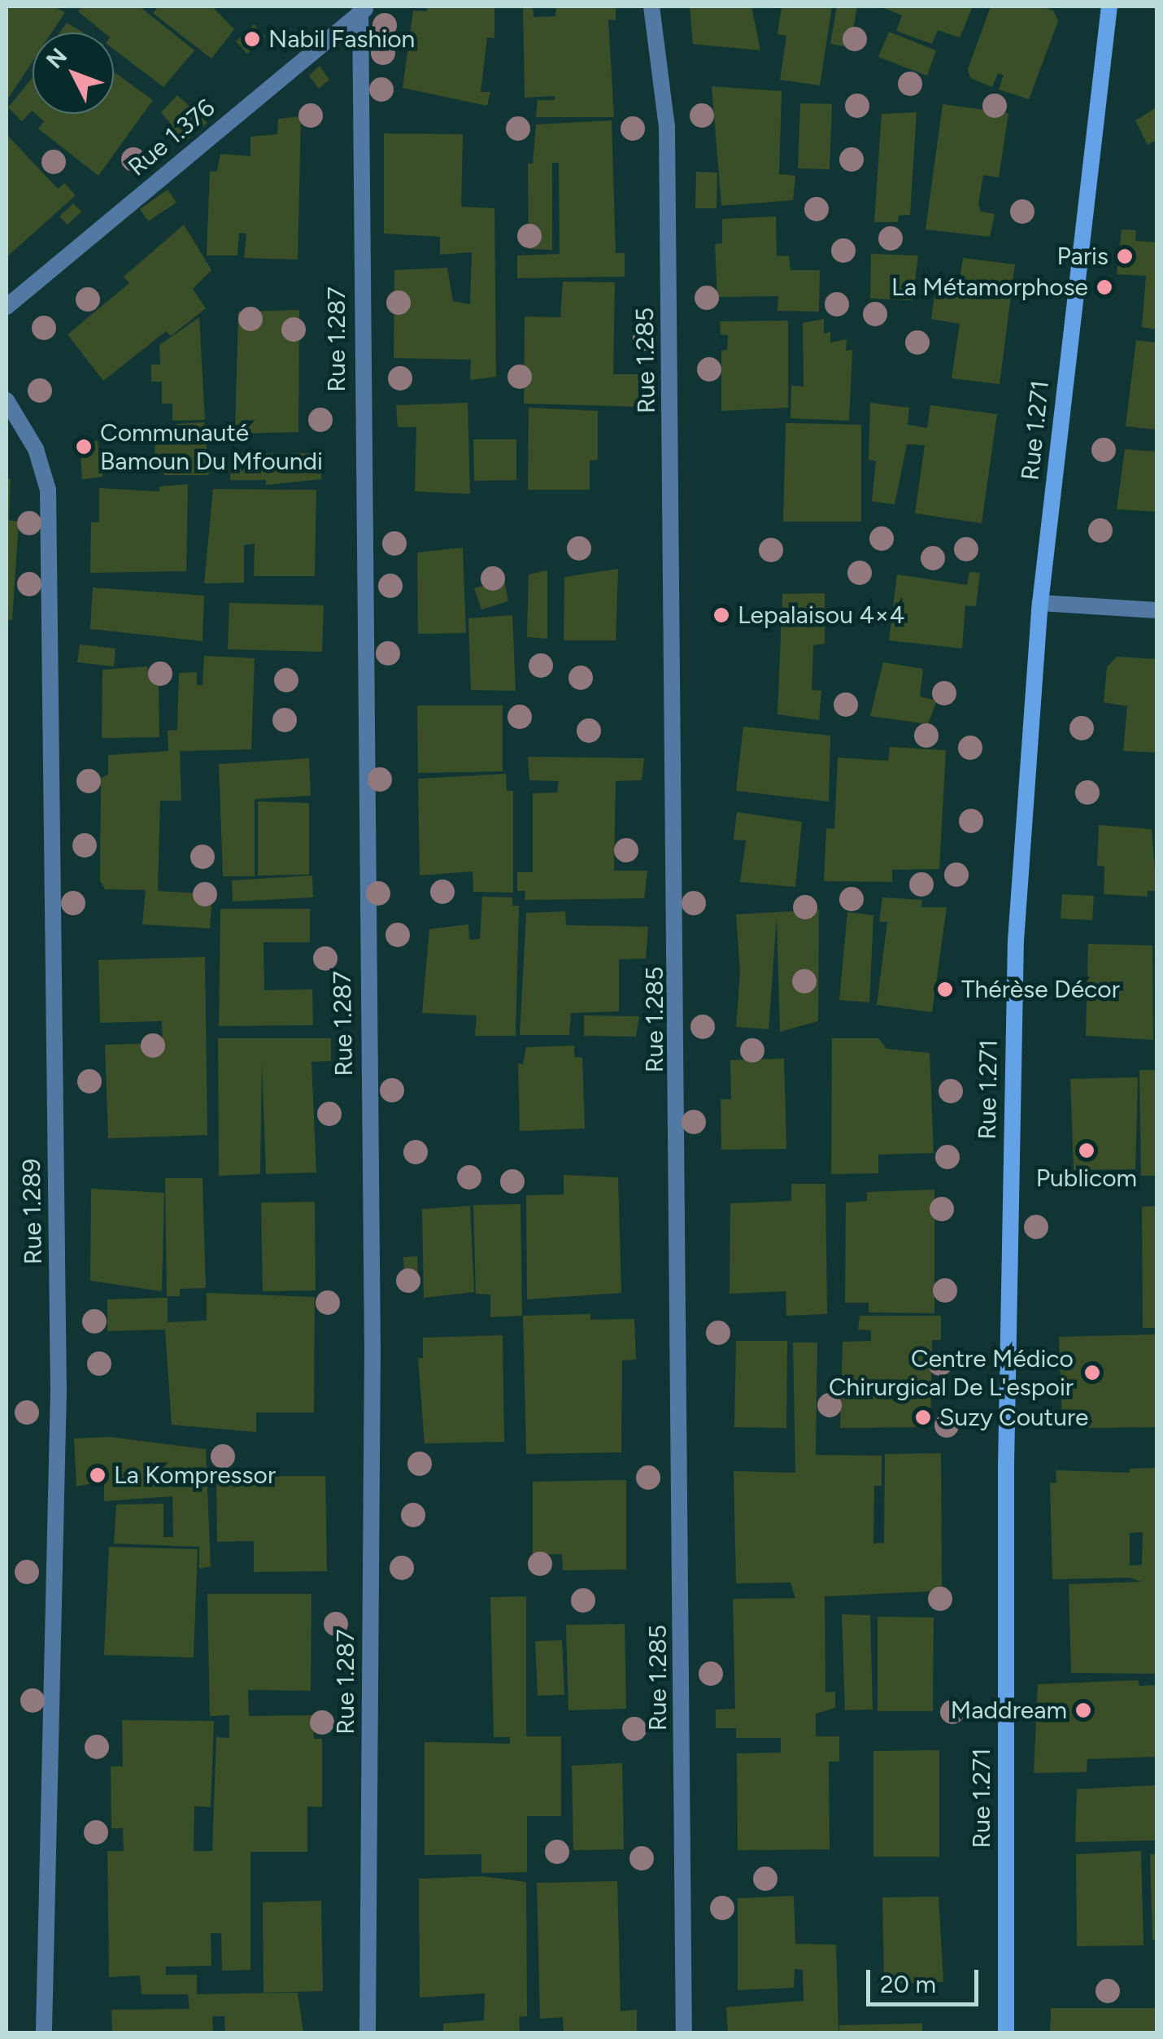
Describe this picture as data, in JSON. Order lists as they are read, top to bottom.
{
  "streets": {
    "street": [
      "Rue 1.376",
      "Rue 1.287",
      "Rue 1.285",
      "Rue 1.271",
      "Rue 1.289"
    ]
  },
  "crossings": [
    ["Rue 1.376", "Rue 1.287"]
  ],
  "places": [
    "Nabil Fashion",
    "Paris",
    "La Métamorphose",
    "Communauté Bamoun Du Mfoundi",
    "Lepalaisou 4×4",
    "Thérèse Décor",
    "Publicom",
    "Centre Médico Chirurgical De L'espoir",
    "Suzy Couture",
    "La Kompressor",
    "Maddream"
  ],
  "scale_bar": "20 m",
  "north": "top left"
}
